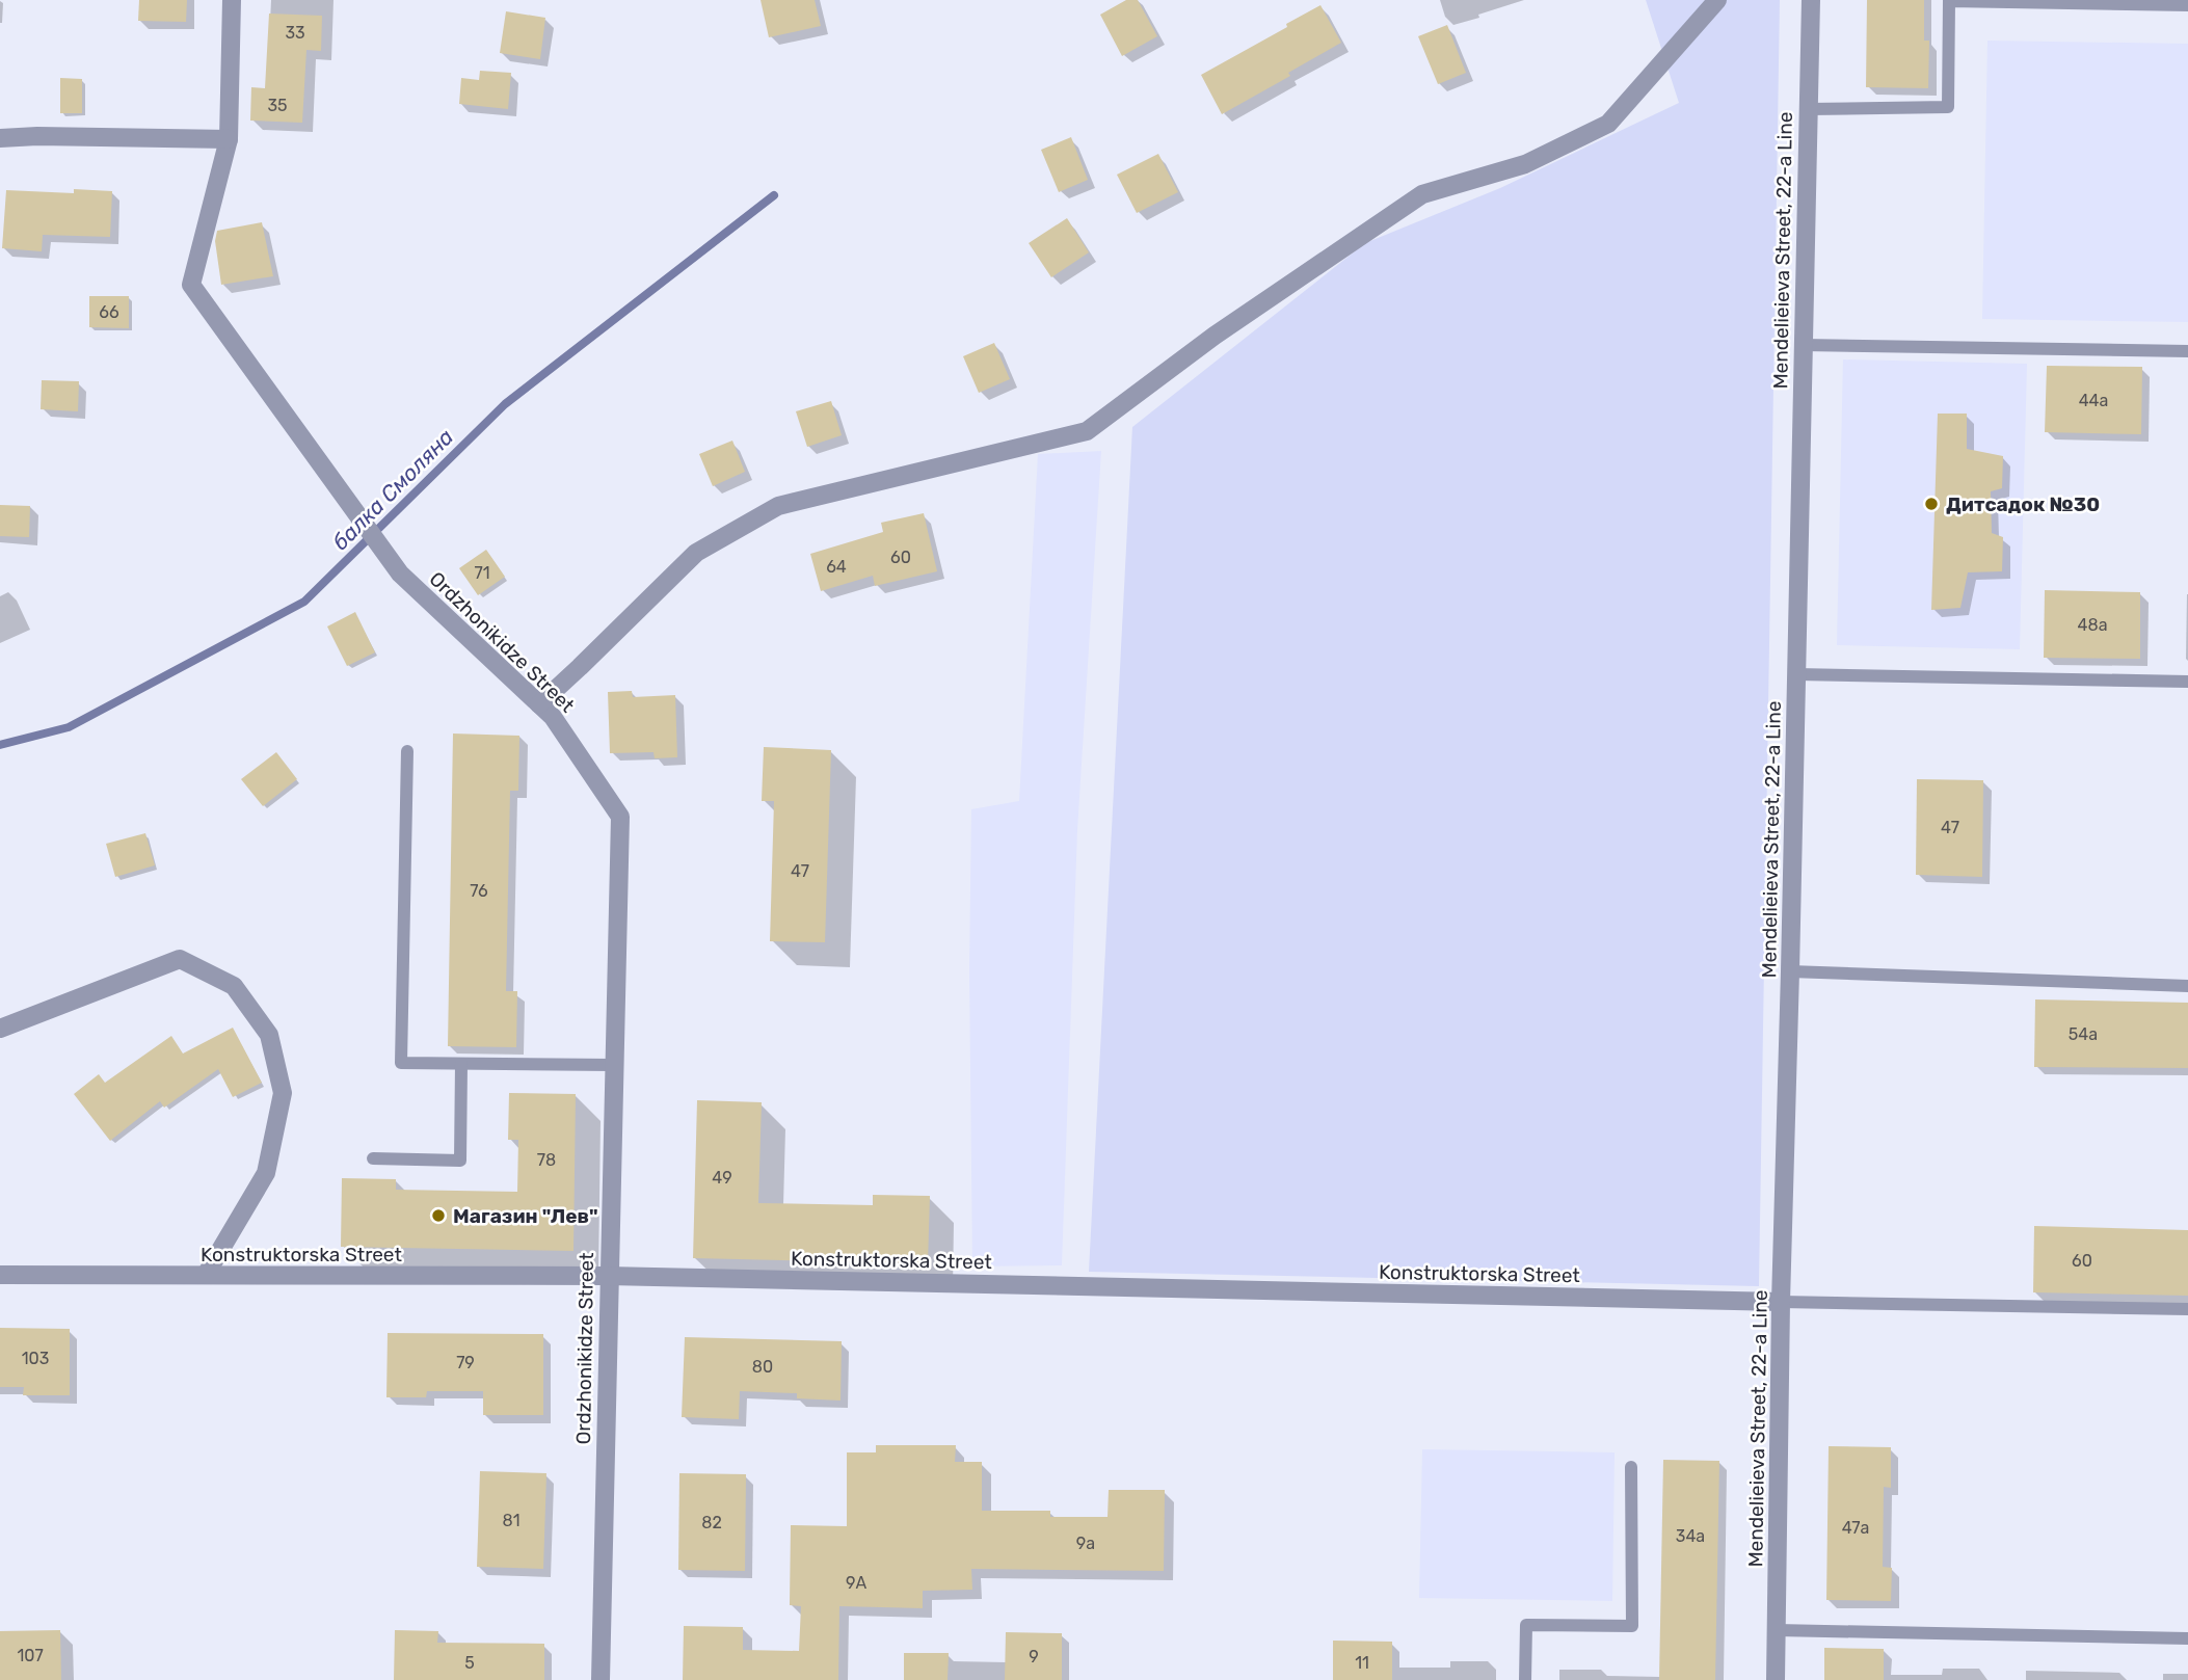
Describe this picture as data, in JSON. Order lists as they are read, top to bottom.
{
  "streets": {
    "street": ["Mendelieieva Street, 22-a Line", "Ordzhonikidze Street", "Konstruktorska Street"]
  },
  "crossings": [
    ["Mendelieieva Street, 22-a Line", "Konstruktorska Street"],
    ["Ordzhonikidze Street", "Konstruktorska Street"]
  ],
  "water": ["балка Смоляна"],
  "places": ["Дитсадок №30", "Магазин \"Лев\""],
  "house_numbers": [
    "33",
    "35",
    "66",
    "44а",
    "60",
    "64",
    "71",
    "48а",
    "47",
    "47",
    "76",
    "54а",
    "78",
    "49",
    "60",
    "103",
    "79",
    "80",
    "81",
    "82",
    "47а",
    "34а",
    "9а",
    "9А",
    "107",
    "9",
    "5",
    "11"
  ]
}
